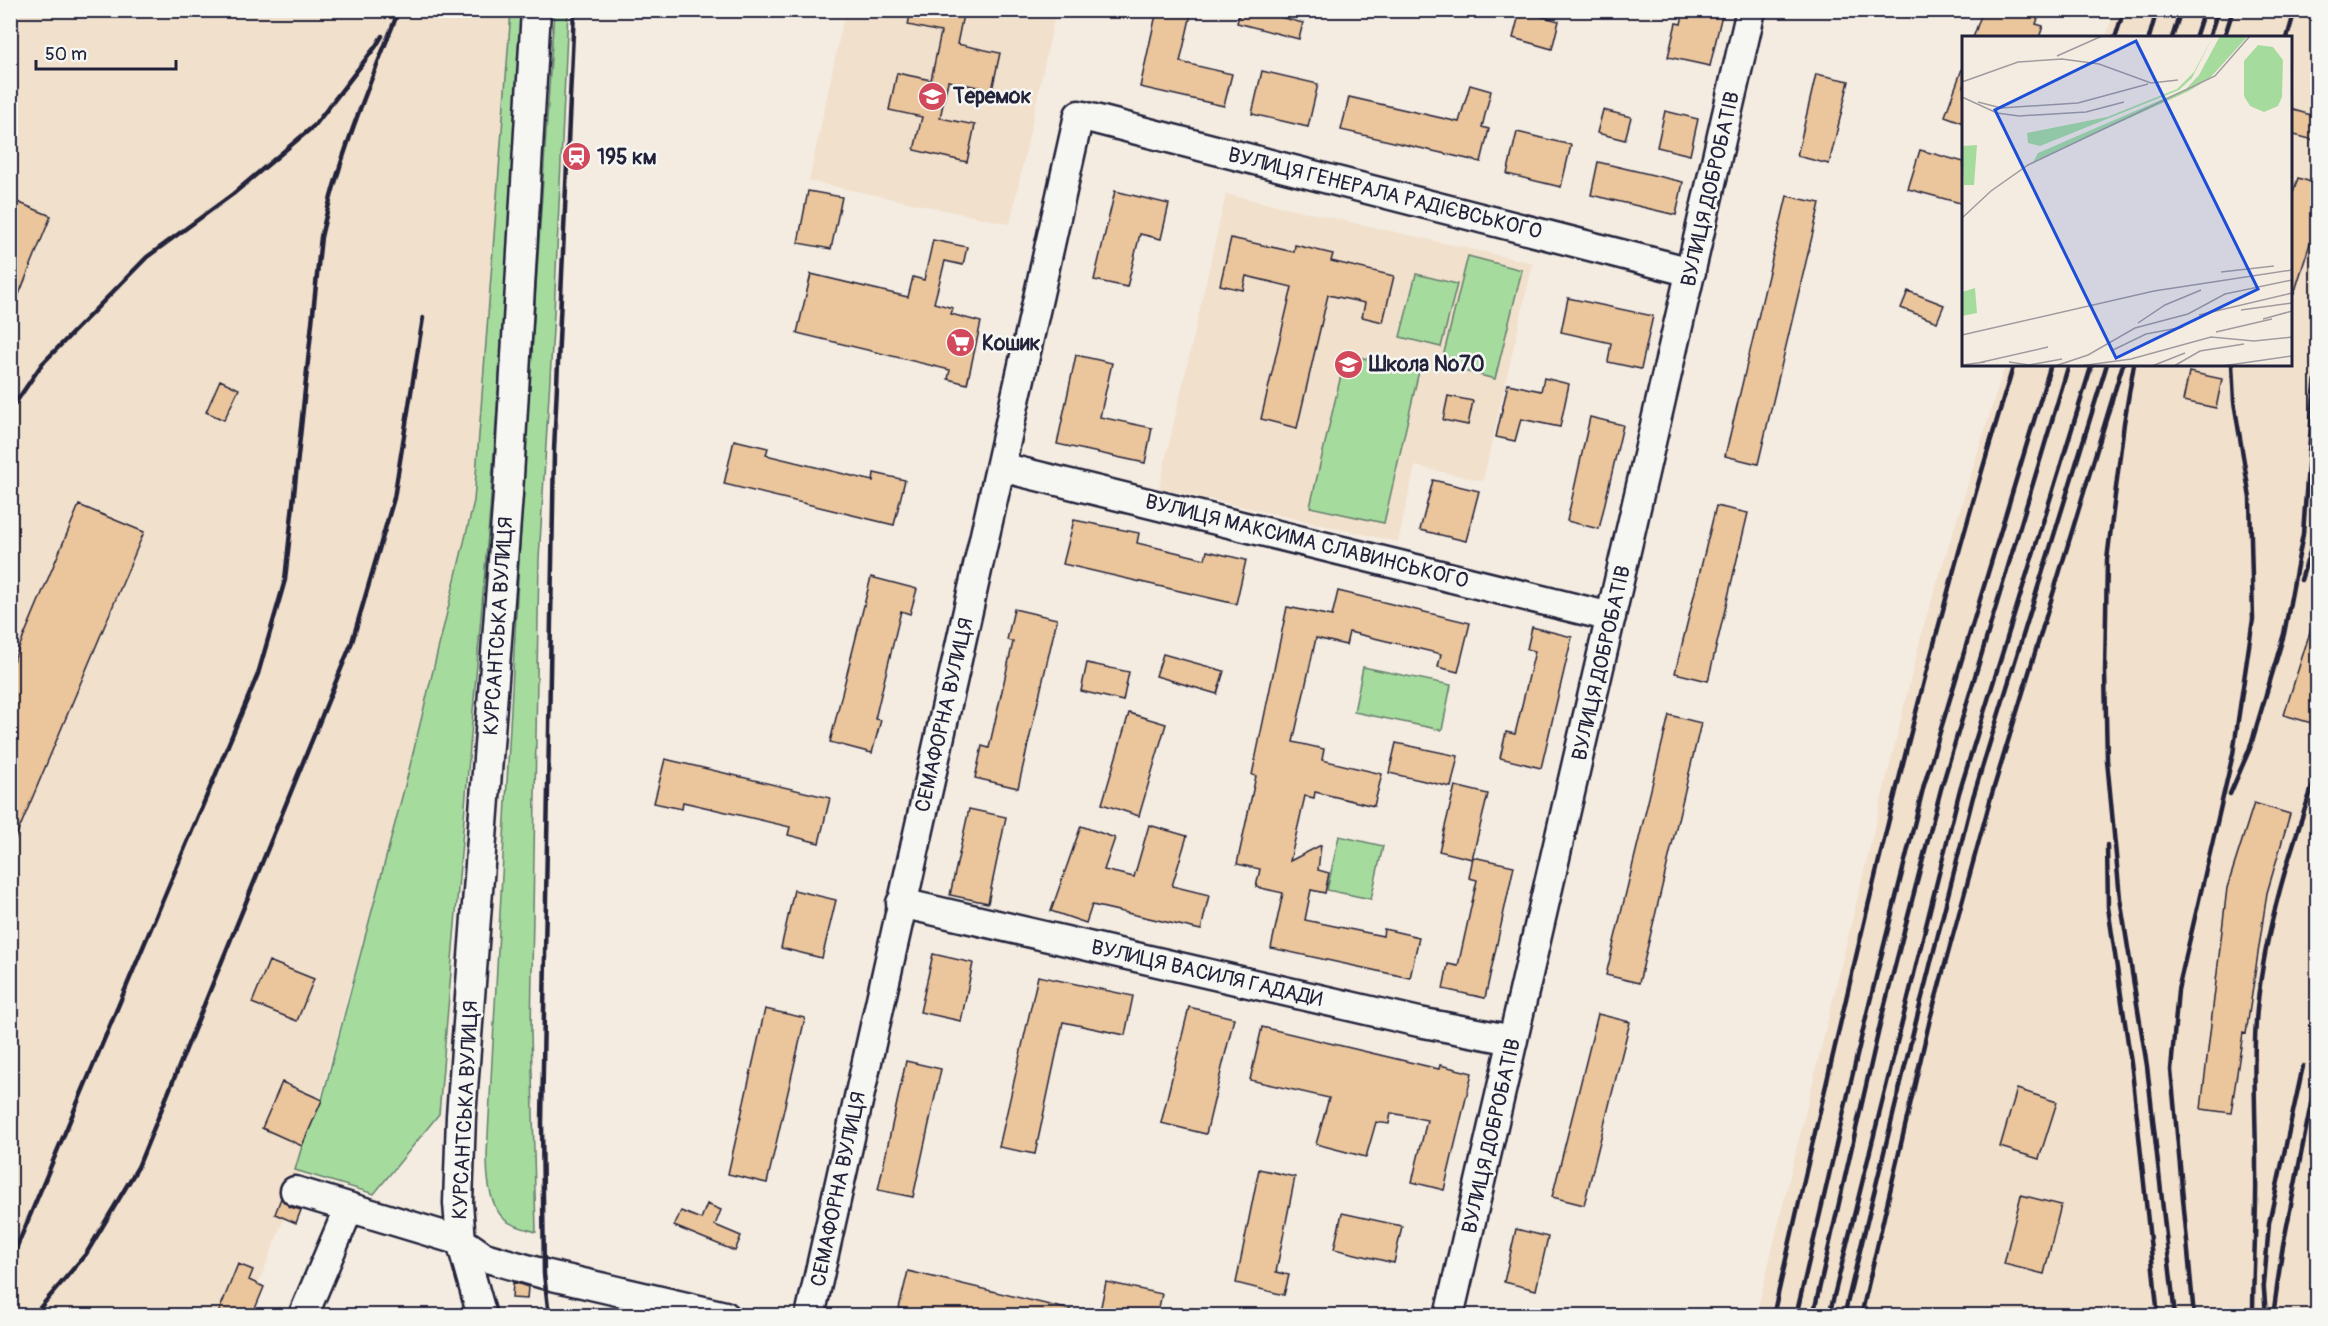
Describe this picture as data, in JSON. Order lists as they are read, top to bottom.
{
  "streets": {
    "street": [
      "ВУЛИЦЯ ДОБРОБАТІВ",
      "ВУЛИЦЯ ГЕНЕРАЛА РАДІЄВСЬКОГО",
      "ВУЛИЦЯ МАКСИМА СЛАВИНСЬКОГО",
      "КУРСАНТСЬКА ВУЛИЦЯ",
      "СЕМАФОРНА ВУЛИЦЯ",
      "ВУЛИЦЯ ВАСИЛЯ ГАДАДИ"
    ]
  },
  "crossings": [
    ["ВУЛИЦЯ ДОБРОБАТІВ", "ВУЛИЦЯ ГЕНЕРАЛА РАДІЄВСЬКОГО"],
    ["ВУЛИЦЯ ДОБРОБАТІВ", "ВУЛИЦЯ МАКСИМА СЛАВИНСЬКОГО"],
    ["ВУЛИЦЯ ДОБРОБАТІВ", "ВУЛИЦЯ ВАСИЛЯ ГАДАДИ"],
    ["ВУЛИЦЯ ГЕНЕРАЛА РАДІЄВСЬКОГО", "СЕМАФОРНА ВУЛИЦЯ"],
    ["ВУЛИЦЯ МАКСИМА СЛАВИНСЬКОГО", "СЕМАФОРНА ВУЛИЦЯ"],
    ["СЕМАФОРНА ВУЛИЦЯ", "ВУЛИЦЯ ВАСИЛЯ ГАДАДИ"]
  ],
  "places": {
    "school or university": ["Теремок", "Школа №70"],
    "station": ["195 км"],
    "supermarket": ["Кошик"]
  },
  "scale_bar": "50 m"
}
